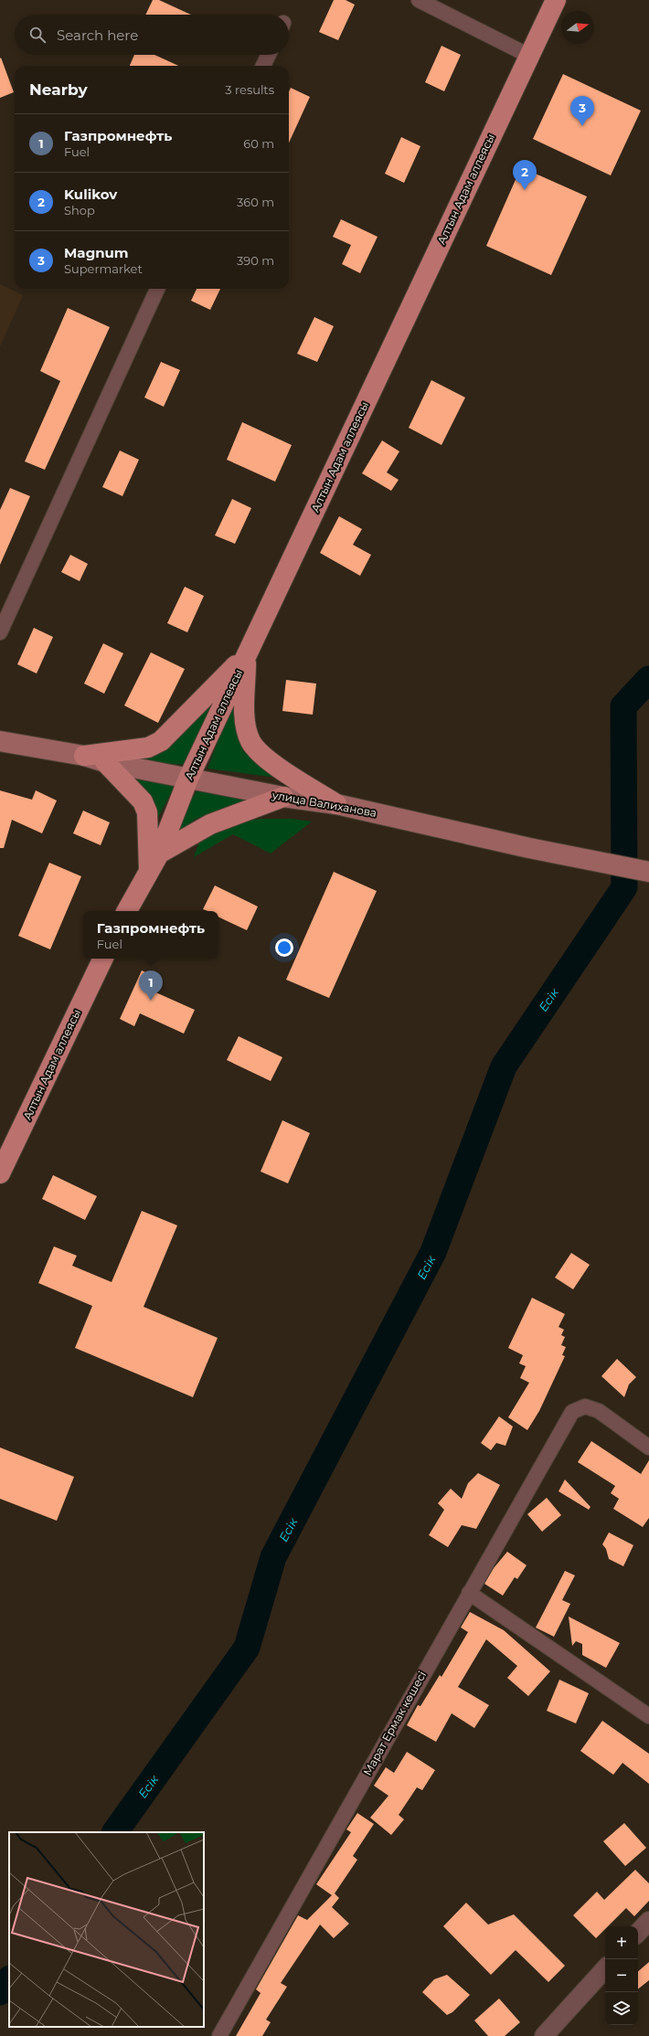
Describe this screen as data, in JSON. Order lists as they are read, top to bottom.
{
  "streets": {
    "main road": ["Алтын Адам аллеясы", "улица Валиханова"],
    "street": ["Марат Ермак көшесі"]
  },
  "crossings": [
    ["Алтын Адам аллеясы", "улица Валиханова"]
  ],
  "water": ["Есік"],
  "north": "right",
  "page": {
    "search": "Search here",
    "heading": ["Nearby", "3 results"],
    "pins": ["3", "2", "1"],
    "list": [
      {
        "mark": "1",
        "name": "Газпромнефть",
        "note": "Fuel",
        "value": "60 m"
      },
      {
        "mark": "2",
        "name": "Kulikov",
        "note": "Shop",
        "value": "360 m"
      },
      {
        "mark": "3",
        "name": "Magnum",
        "note": "Supermarket",
        "value": "390 m"
      }
    ],
    "popup": ["Газпромнефть", "Fuel"],
    "map_buttons": ["+", "−"]
  }
}
